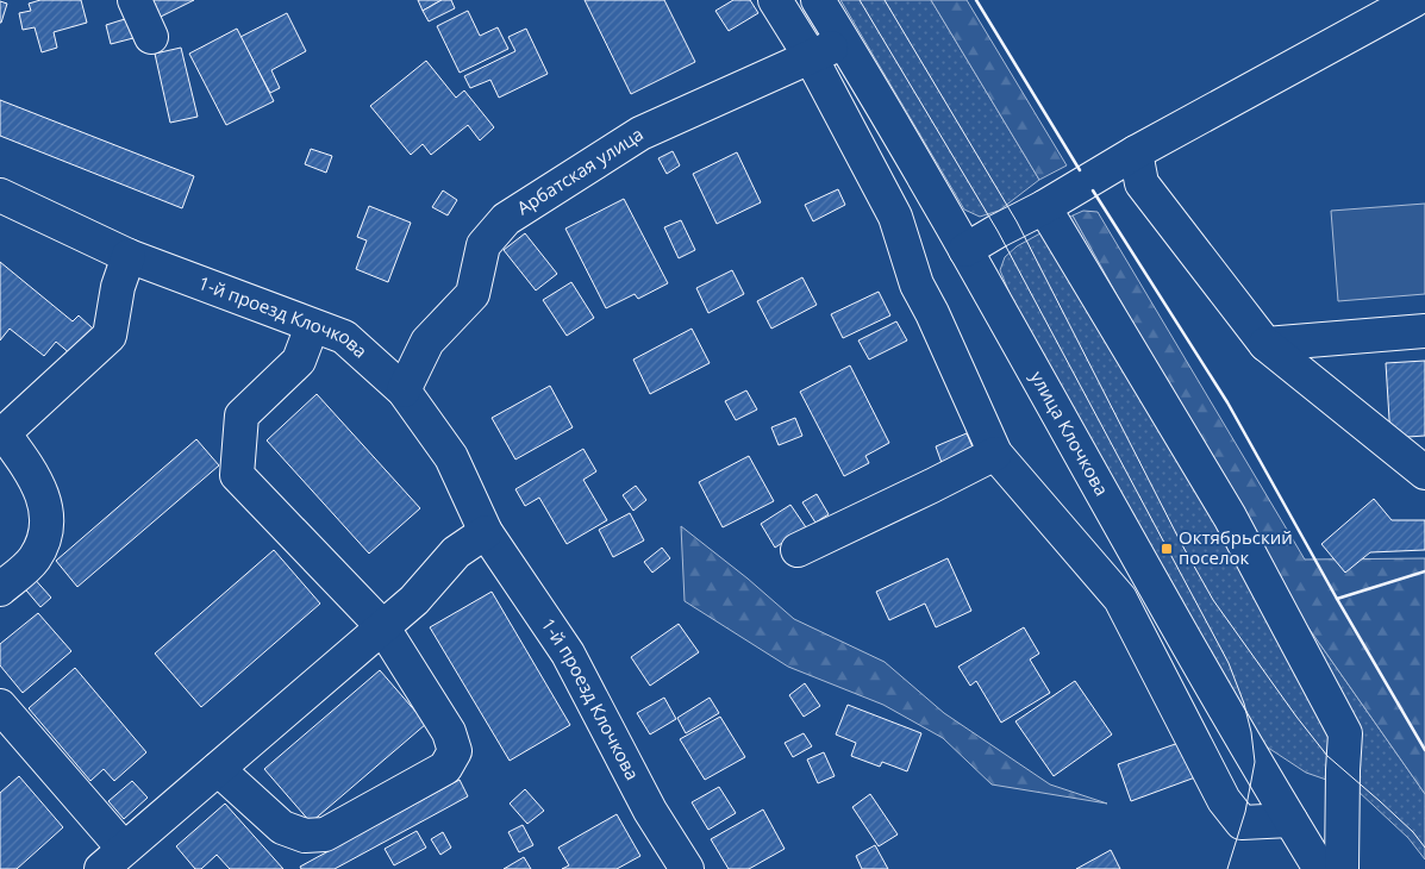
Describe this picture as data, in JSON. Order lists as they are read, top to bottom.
{
  "streets": {
    "street": ["Арбатская улица", "1-й проезд Клочкова", "улица Клочкова"]
  },
  "crossings": [
    ["Арбатская улица", "1-й проезд Клочкова"],
    ["Арбатская улица", "улица Клочкова"]
  ],
  "places": {
    "transit": ["Октябрьский поселок"]
  }
}
